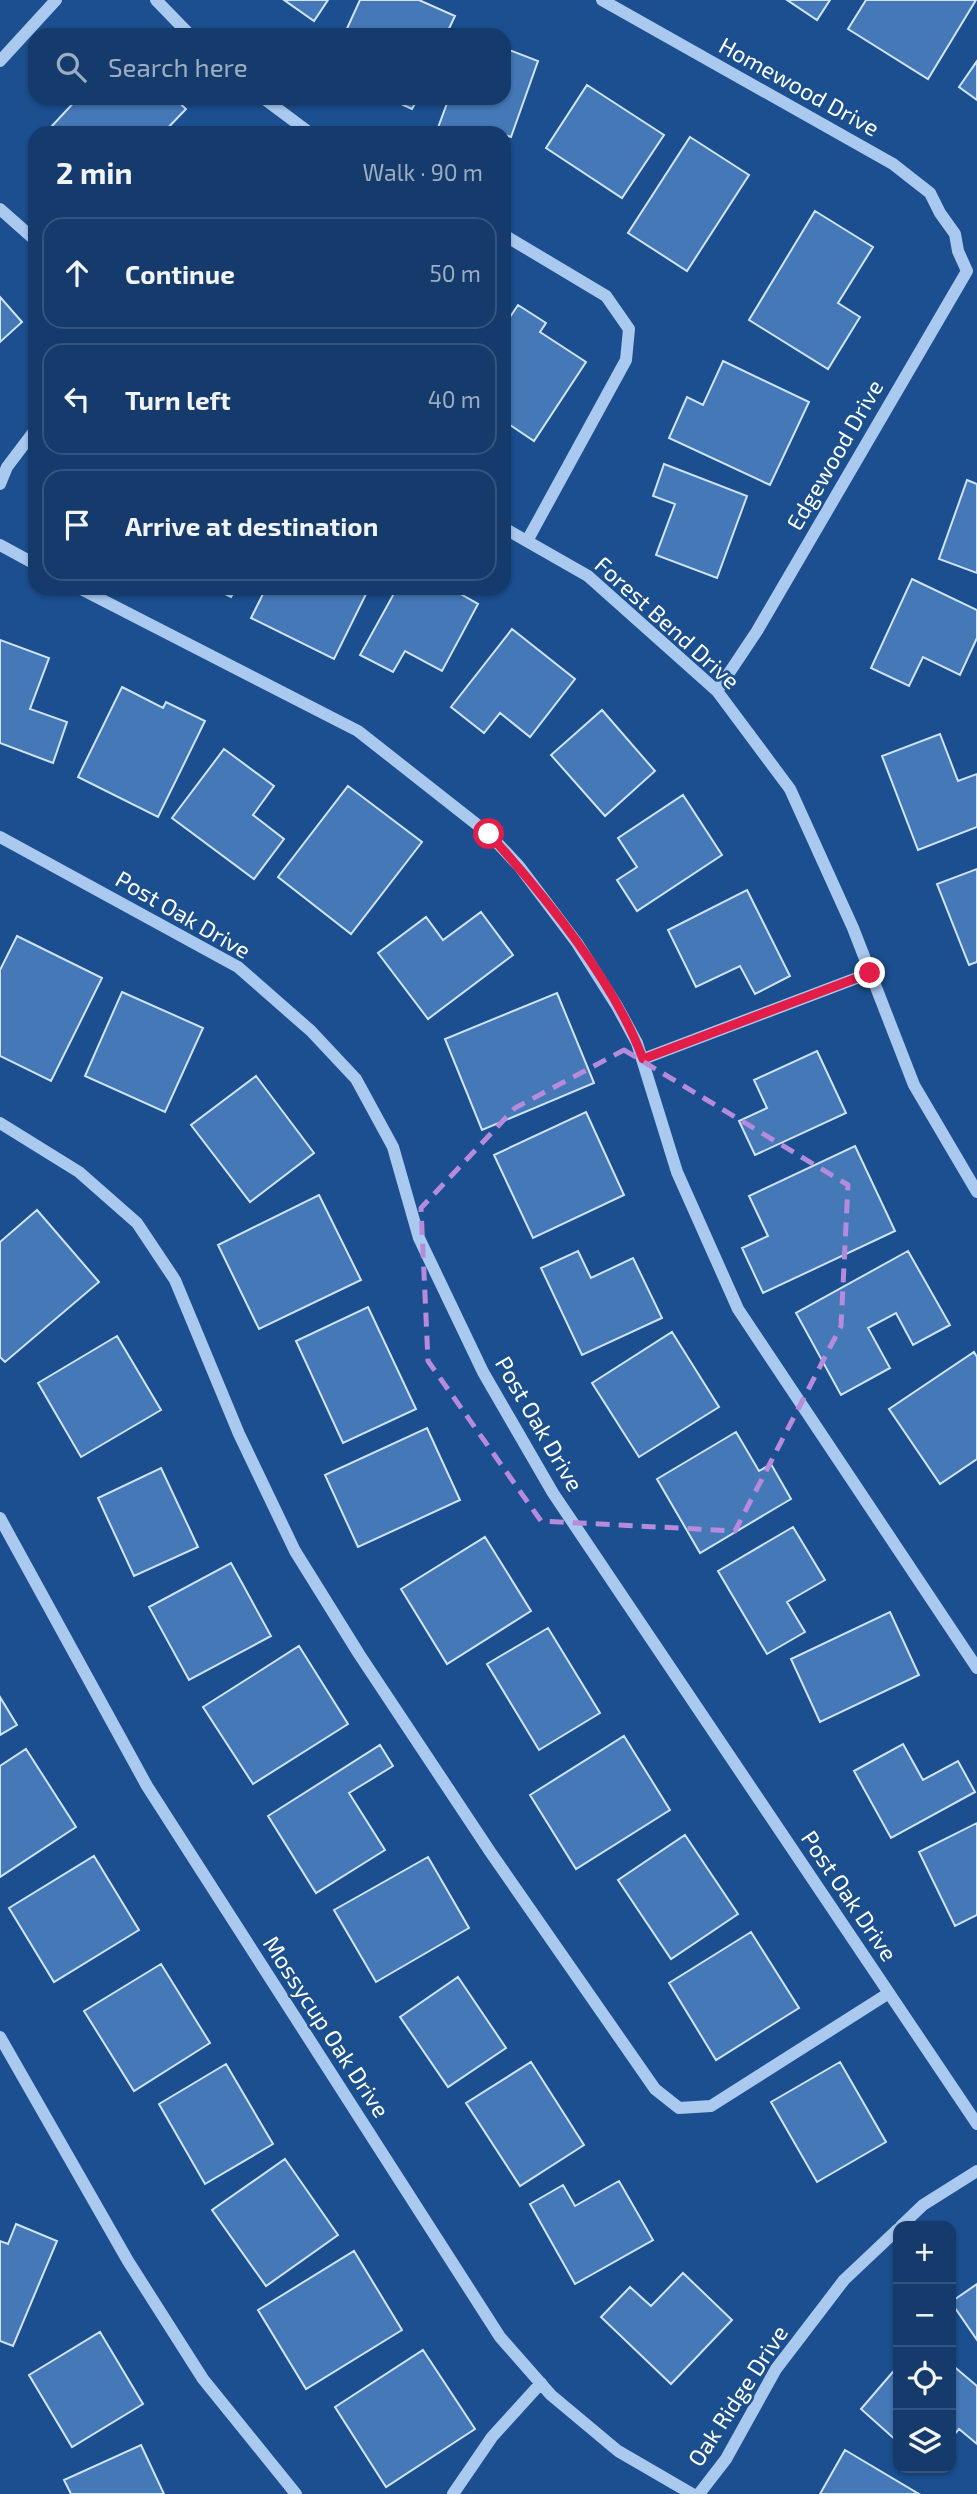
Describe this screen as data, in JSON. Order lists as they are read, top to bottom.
{
  "streets": {
    "street": [
      "Homewood Drive",
      "Edgewood Drive",
      "Forest Bend Drive",
      "Post Oak Drive",
      "Mossycup Oak Drive",
      "Oak Ridge Drive"
    ]
  },
  "crossings": [
    ["Homewood Drive", "Edgewood Drive"],
    ["Edgewood Drive", "Forest Bend Drive"]
  ],
  "page": {
    "search": "Search here",
    "heading": ["2 min", "Walk · 90 m"],
    "list": [
      ["Continue", "50 m"],
      ["Turn left", "40 m"],
      "Arrive at destination"
    ],
    "map_buttons": ["+", "−"]
  }
}
